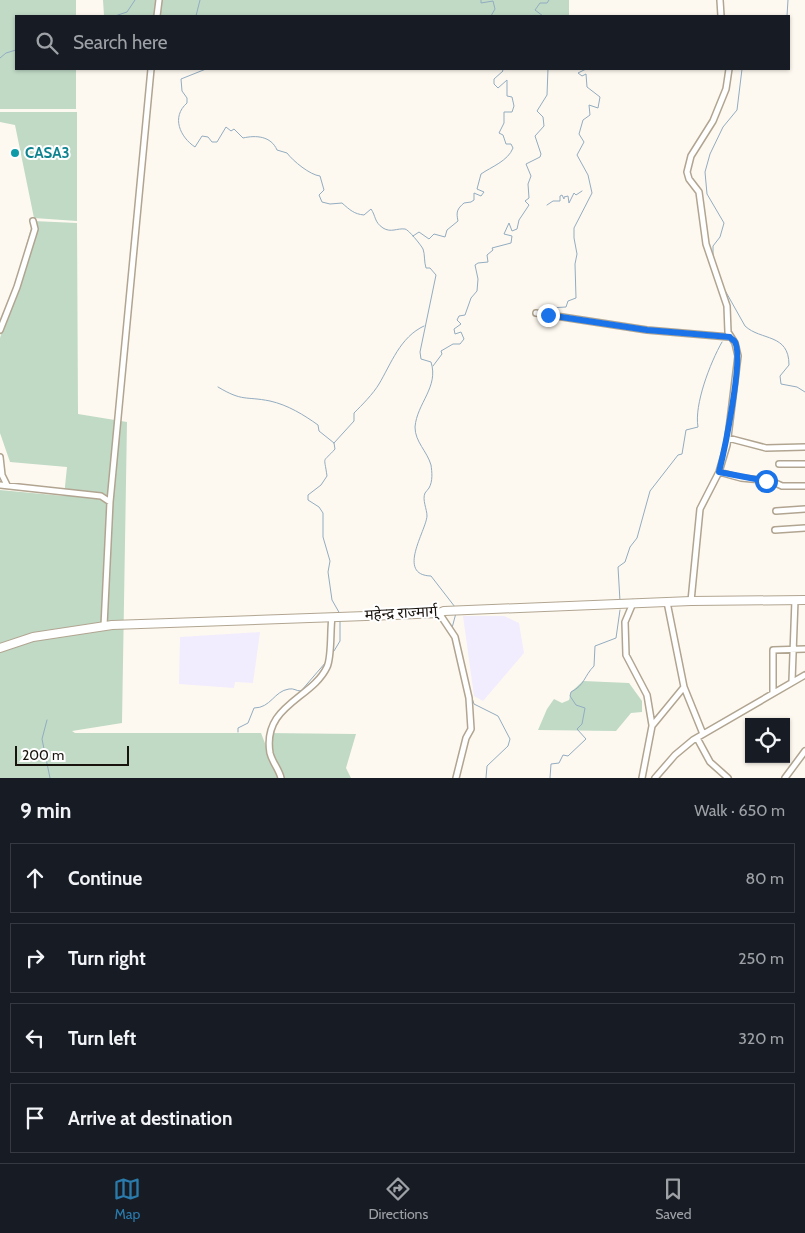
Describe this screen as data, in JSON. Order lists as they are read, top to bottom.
{
  "streets": {
    "highway": ["महेन्द्र राज्मार्ग्"]
  },
  "places": ["CASA3"],
  "scale_bar": "200 m",
  "page": {
    "search": "Search here",
    "scale": "200 m",
    "heading": ["9 min", "Walk · 650 m"],
    "list": [
      ["Continue", "80 m"],
      ["Turn right", "250 m"],
      ["Turn left", "320 m"],
      "Arrive at destination"
    ],
    "nav": ["Map", "Directions", "Saved"]
  }
}
